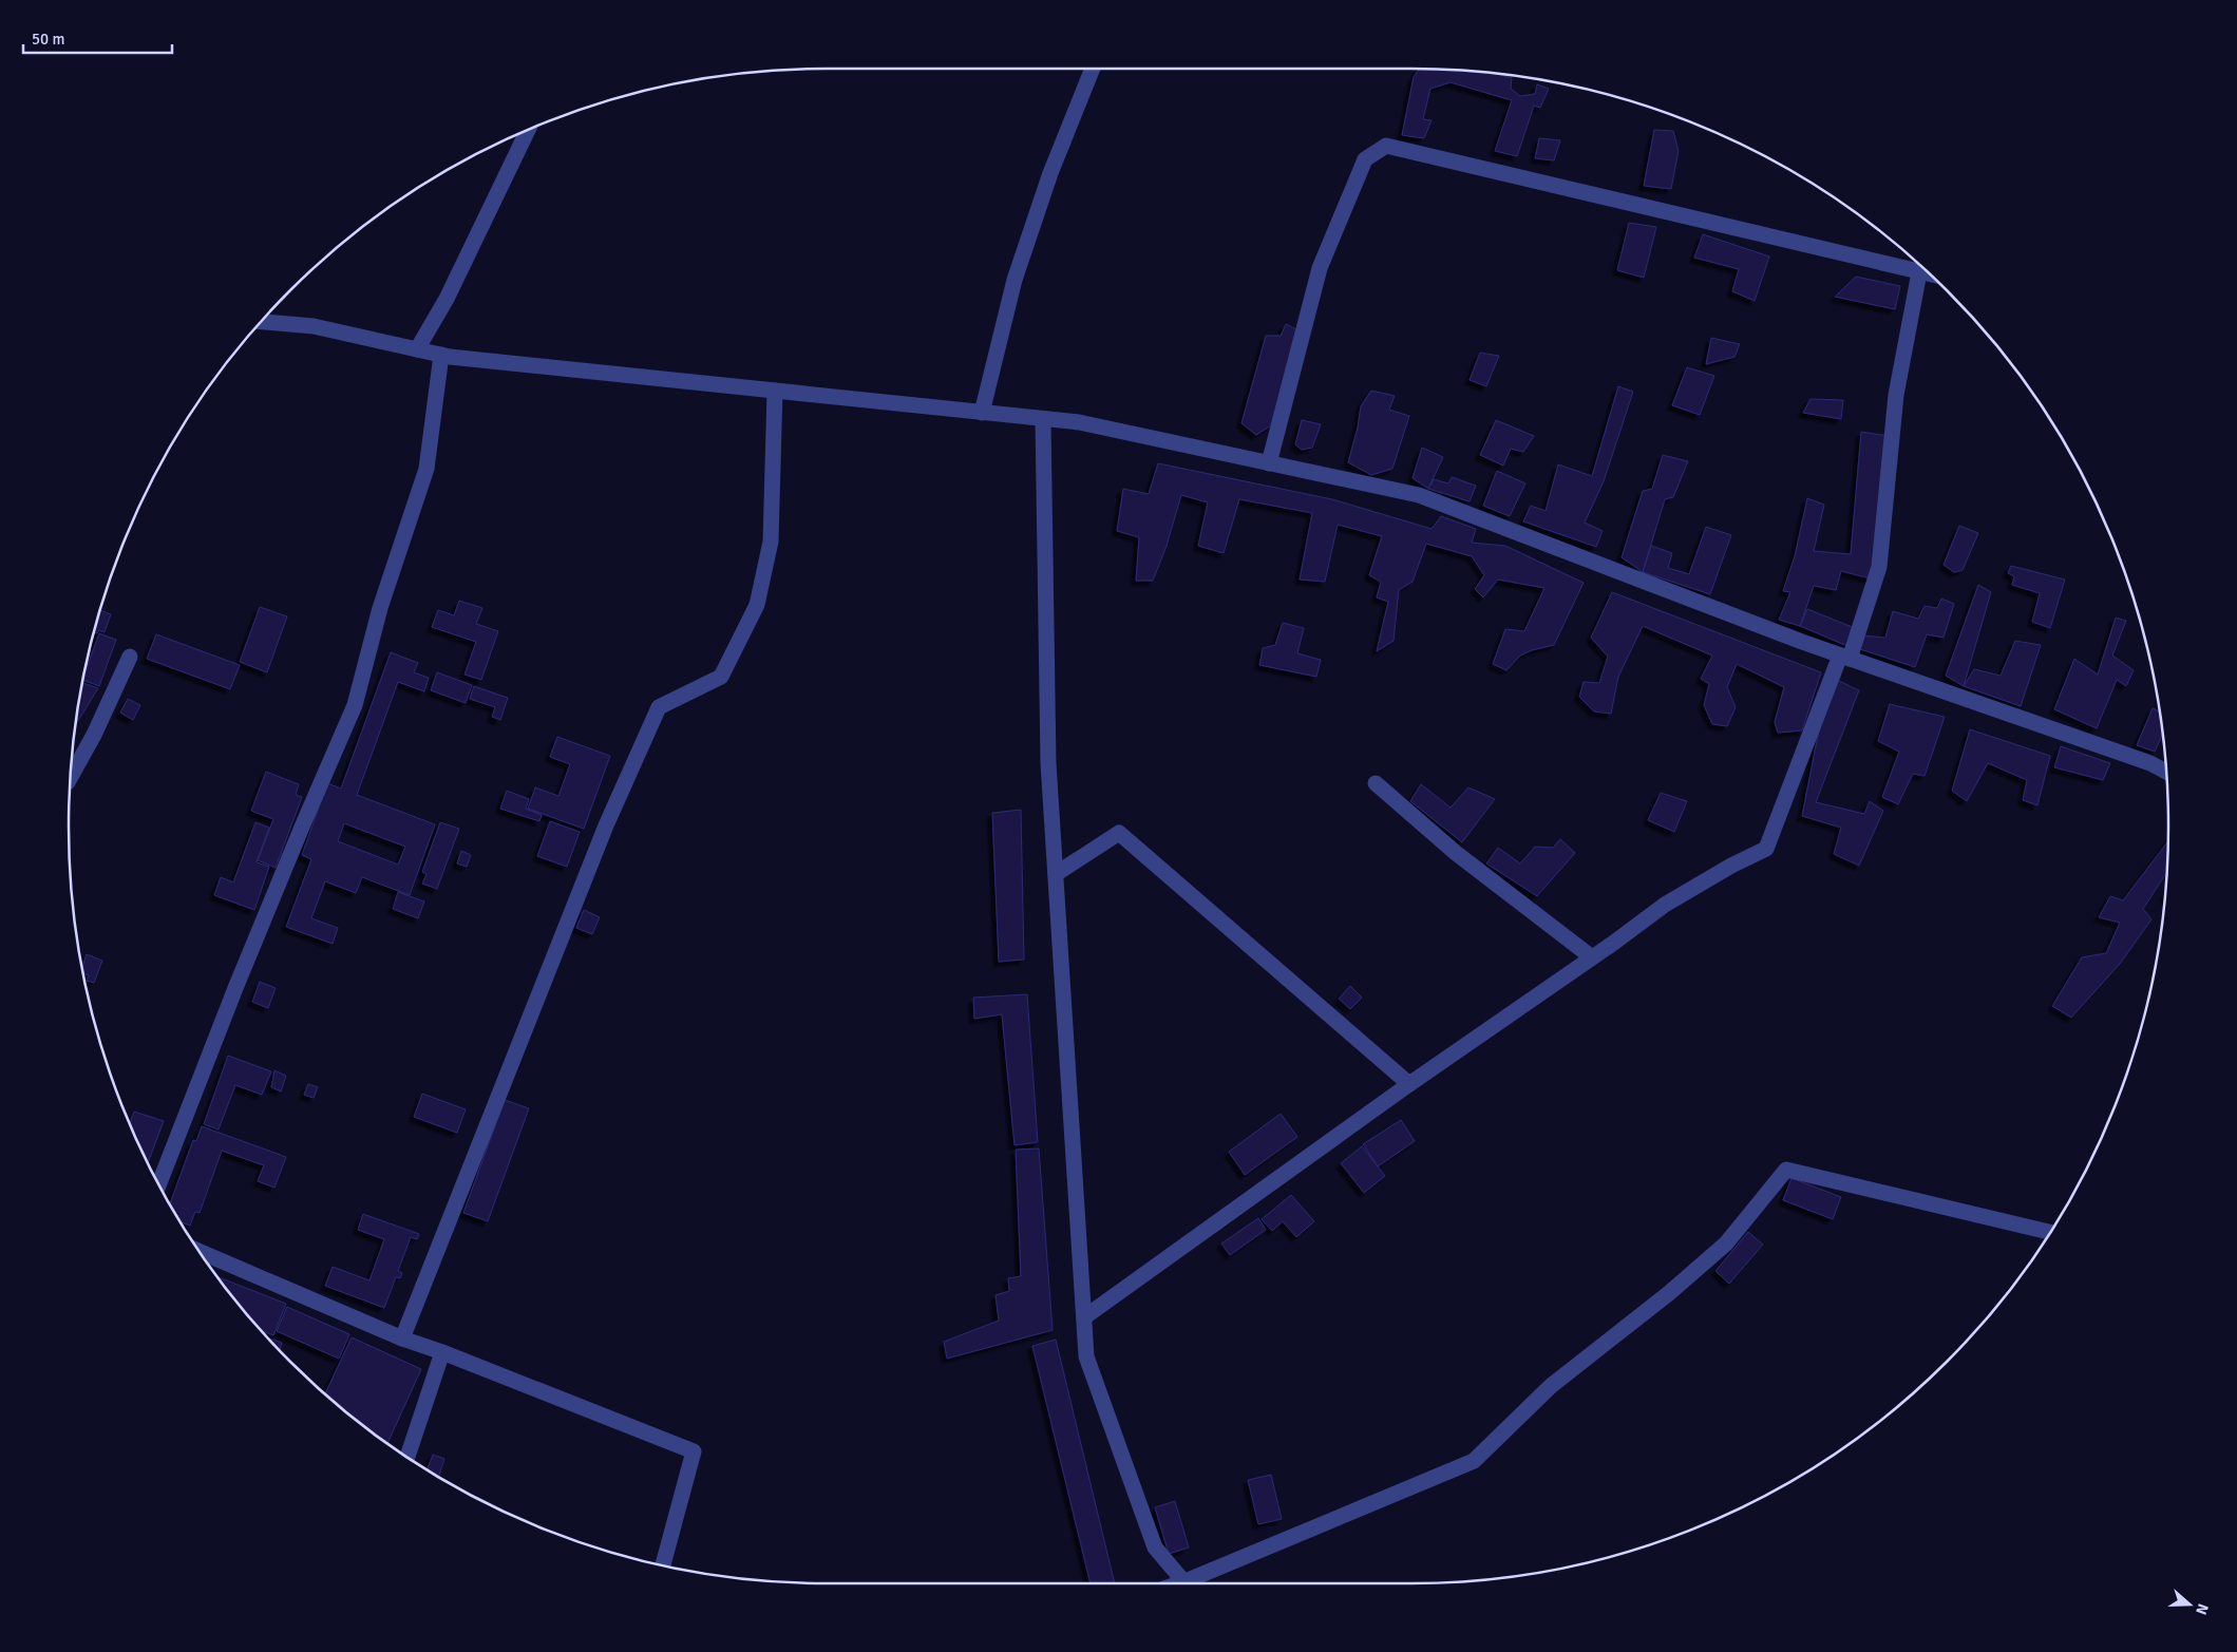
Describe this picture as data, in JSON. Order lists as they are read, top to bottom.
{
  "scale_bar": "50 m",
  "north": "right"
}
